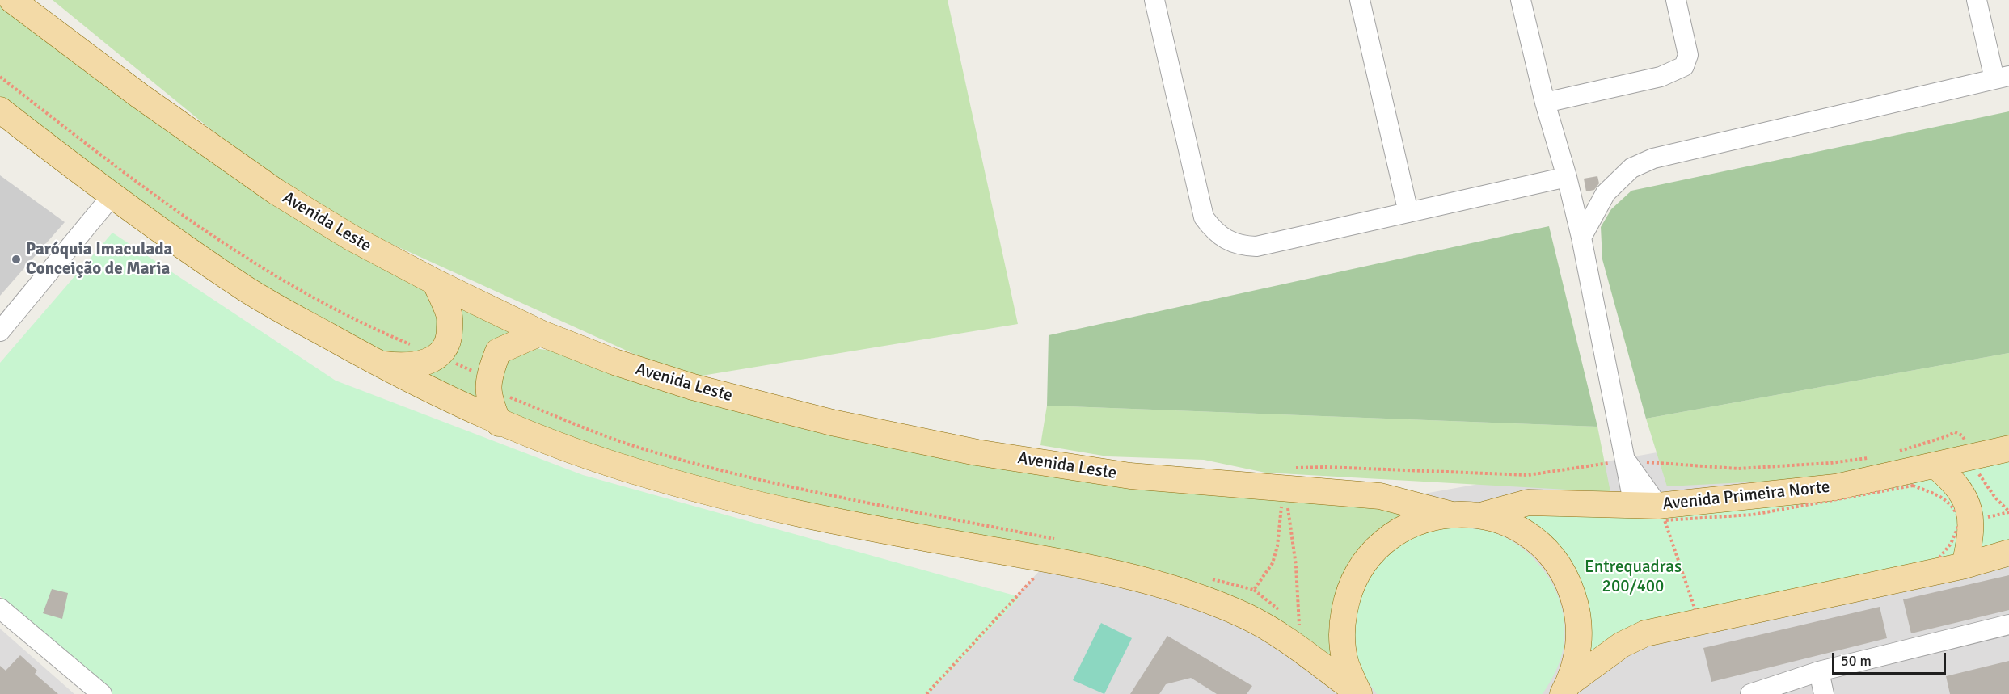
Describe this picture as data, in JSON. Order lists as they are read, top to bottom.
{
  "streets": {
    "main road": ["Avenida Leste", "Avenida Primeira Norte"]
  },
  "parks": ["Entrequadras 200/400"],
  "places": ["Paróquia Imaculada Conceição de Maria"],
  "scale_bar": "50 m"
}
